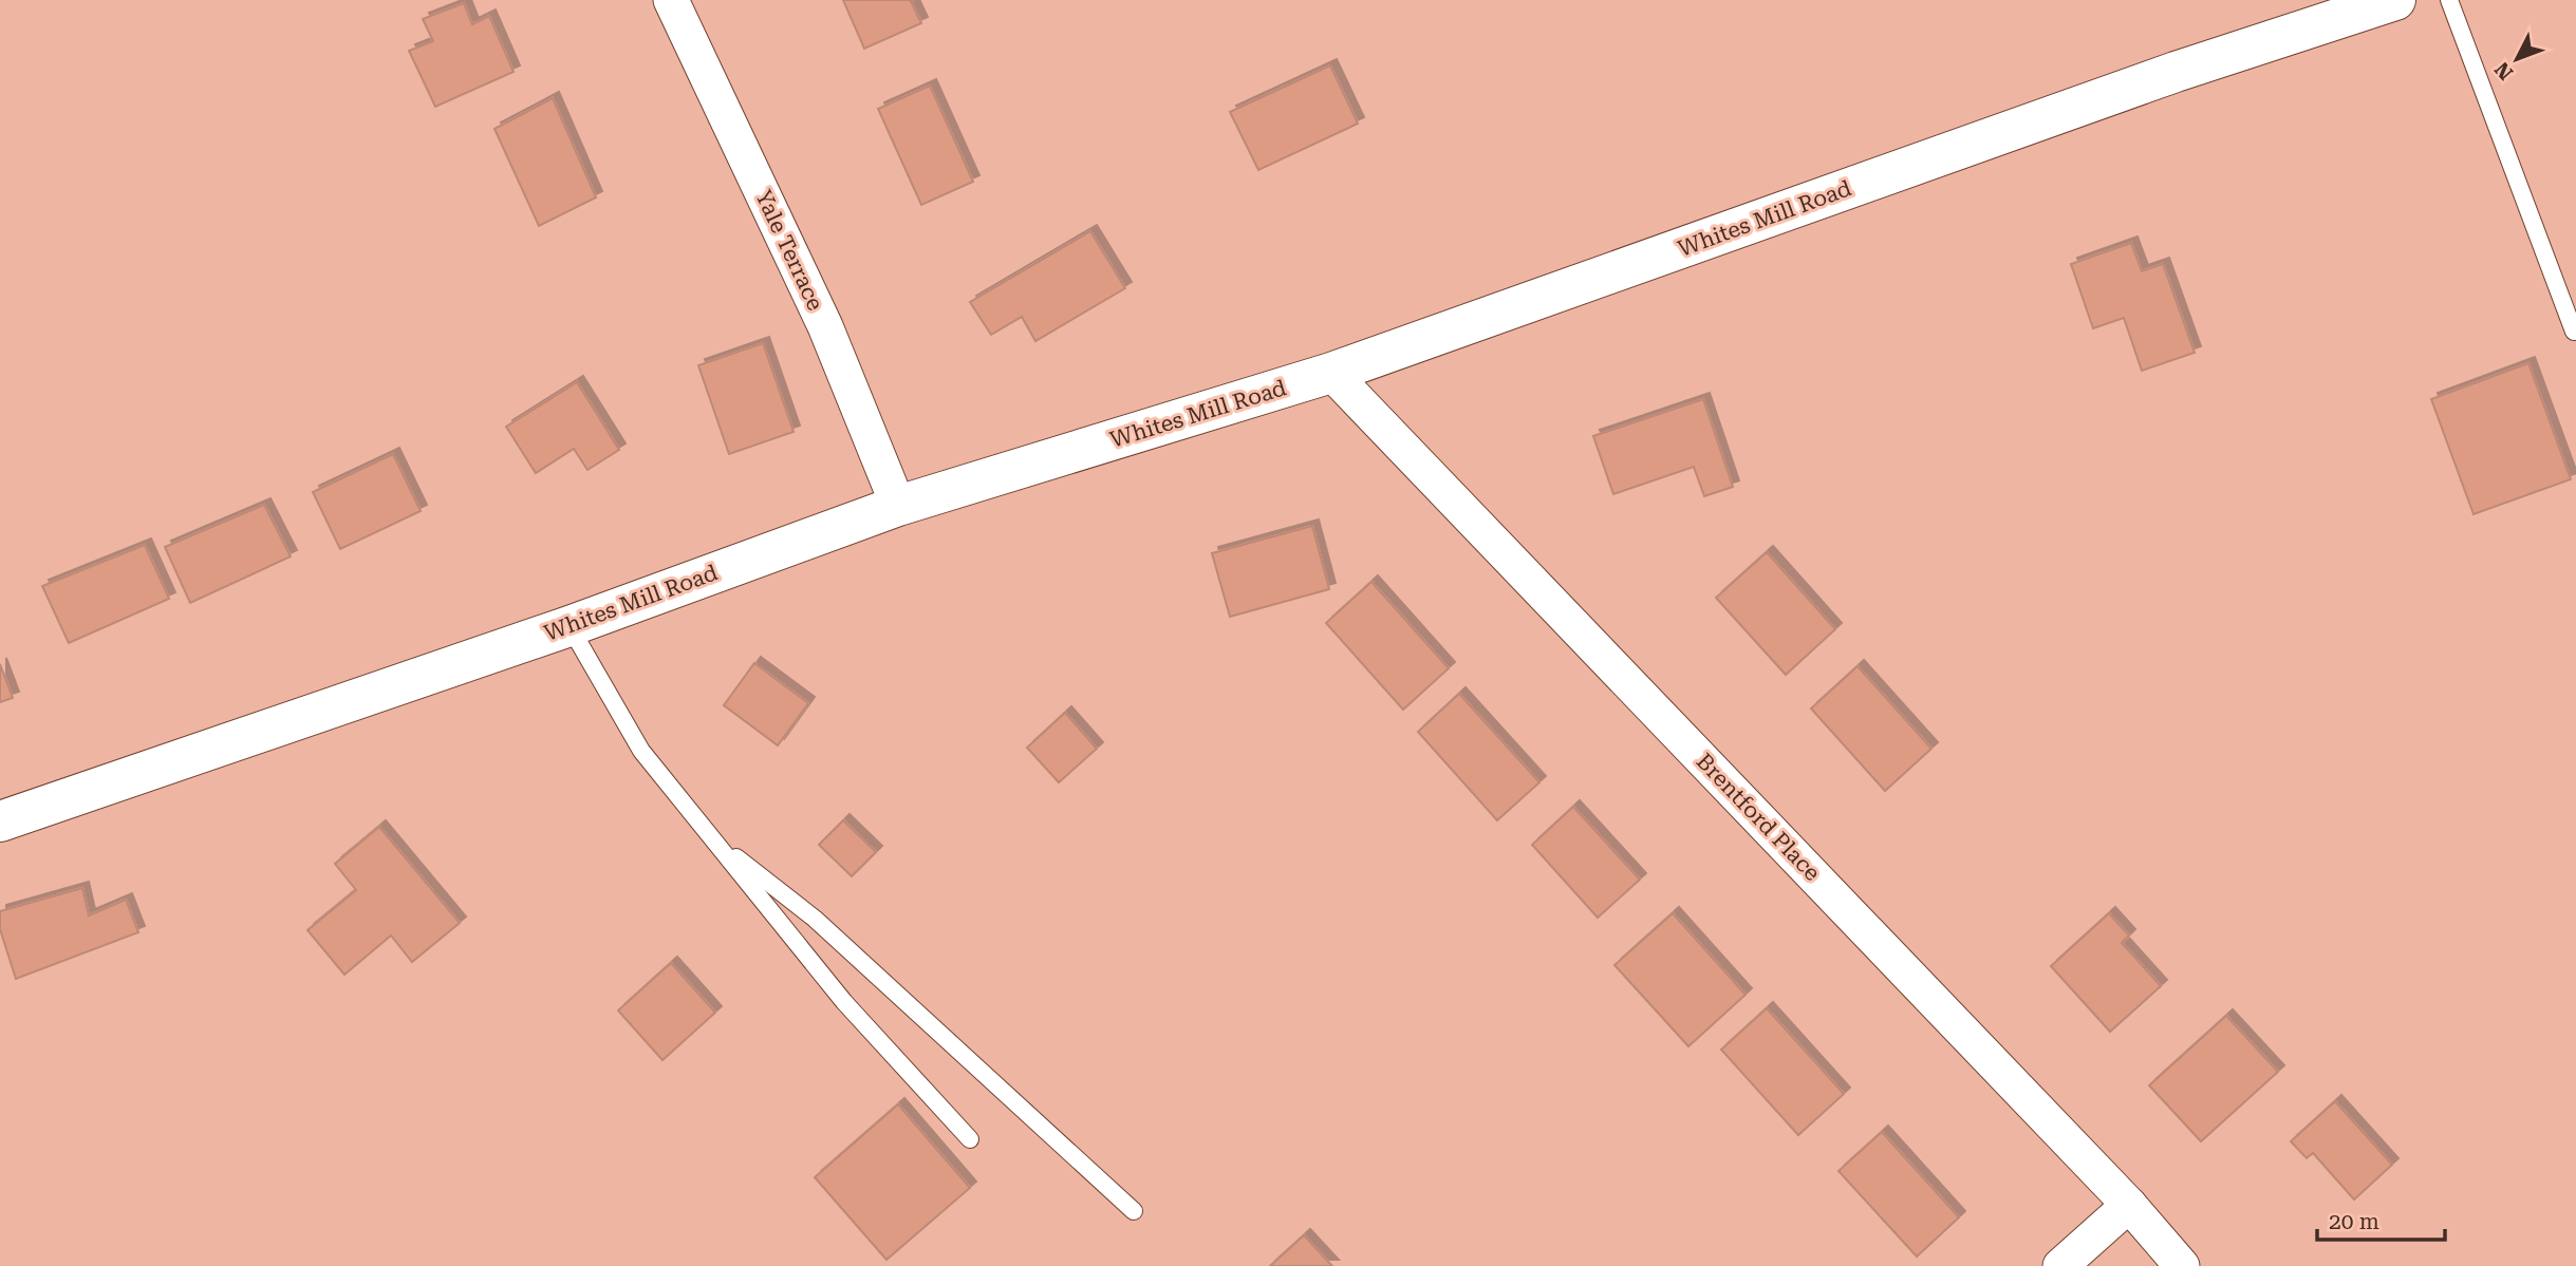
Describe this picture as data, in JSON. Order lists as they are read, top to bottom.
{
  "streets": {
    "street": ["Whites Mill Road", "Yale Terrace", "Brentford Place"]
  },
  "crossings": [
    ["Whites Mill Road", "Yale Terrace"],
    ["Whites Mill Road", "Brentford Place"]
  ],
  "scale_bar": "20 m",
  "north": "bottom left"
}
